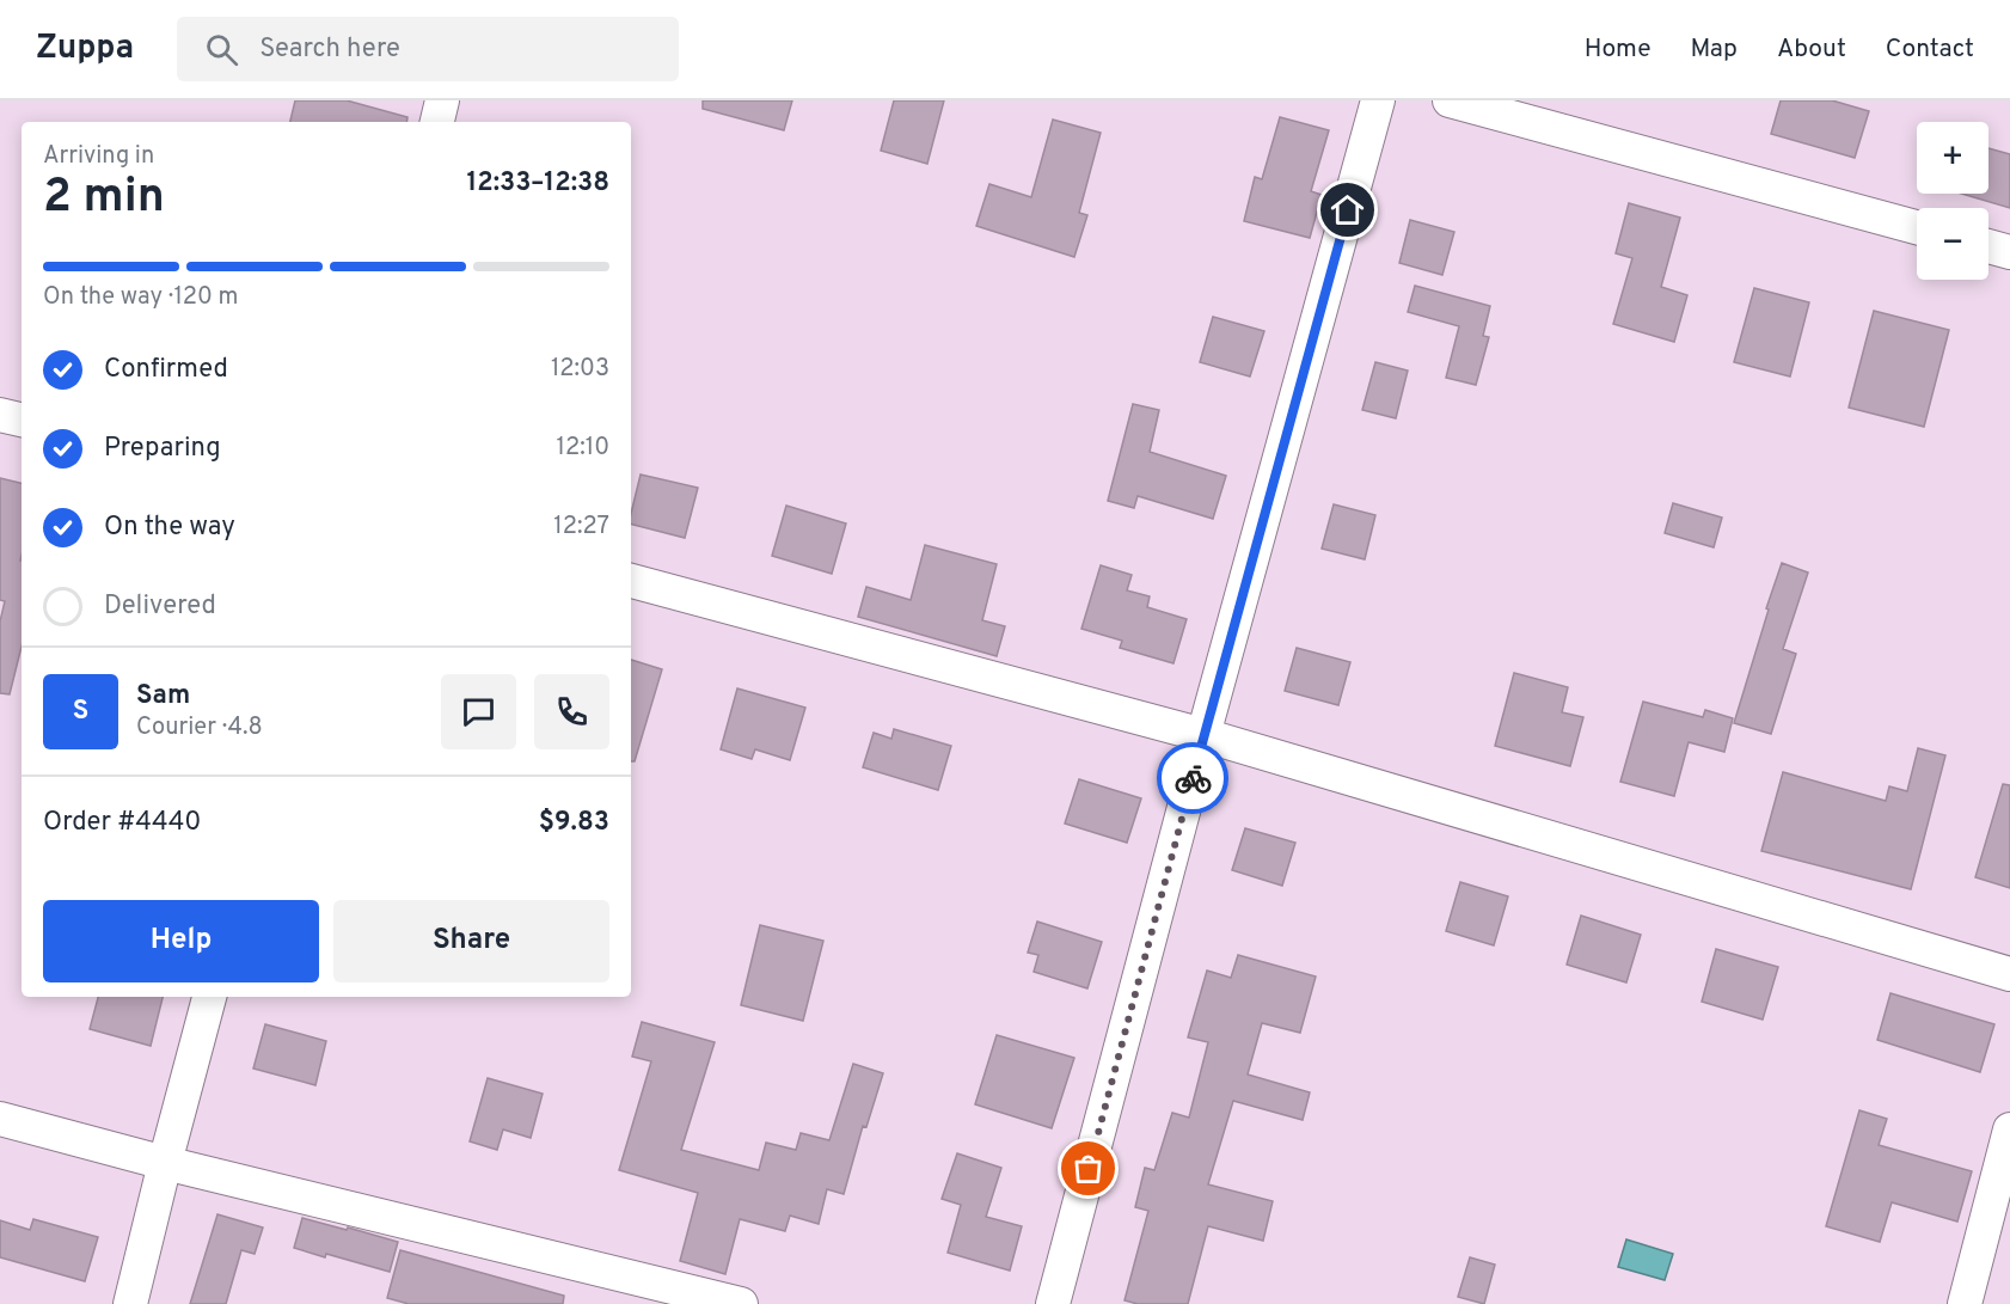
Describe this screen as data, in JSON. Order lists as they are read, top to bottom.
{
  "page": {
    "header": "Zuppa",
    "search": "Search here",
    "nav": [
      "Home",
      "Map",
      "About",
      "Contact"
    ],
    "map_buttons": ["+", "−"],
    "heading": ["2 min", "Arriving in", "12:33–12:38"],
    "panel": [
      "Sam",
      "Courier · 4.8",
      "Order #4440",
      "$9.83"
    ],
    "bar": "On the way · 120 m",
    "list": [
      ["Confirmed", "12:03"],
      ["Preparing", "12:10"],
      ["On the way", "12:27"],
      "Delivered"
    ],
    "round": "S",
    "buttons": ["Help", "Share"]
  }
}
